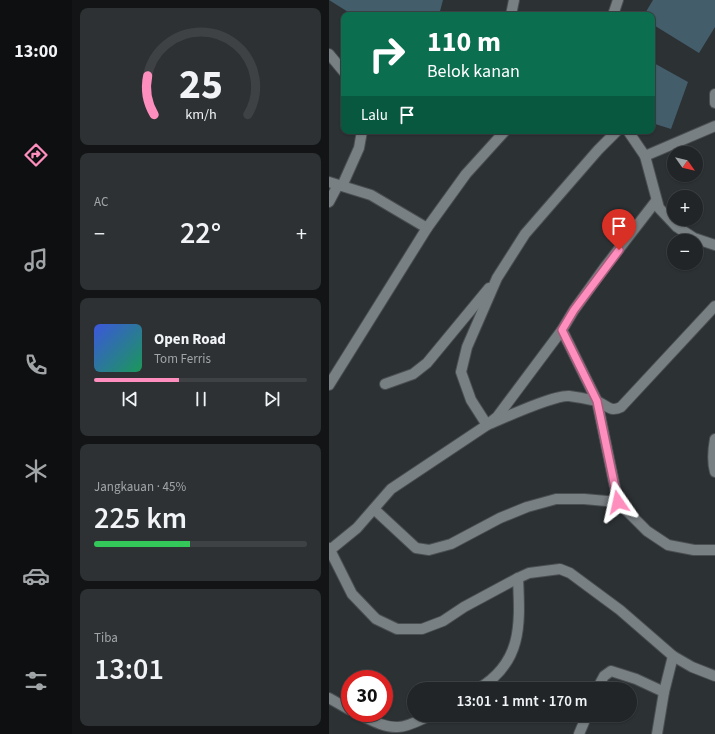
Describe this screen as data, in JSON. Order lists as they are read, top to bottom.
{
  "north": "bottom right",
  "page": {
    "tabs": "13:00",
    "turn": ["110 m", "Belok kanan"],
    "then": "Lalu",
    "map_buttons": ["+", "−"],
    "tile": [
      "AC",
      ["Jangkauan · 45%", "225 km"],
      ["Tiba", "13:01"]
    ],
    "heat": ["−", "22°", "+"],
    "song": ["Open Road", "Tom Ferris"],
    "limit": "30",
    "trip": "13:01 · 1 mnt · 170 m",
    "gauge": ["25", "km/h"]
  }
}
